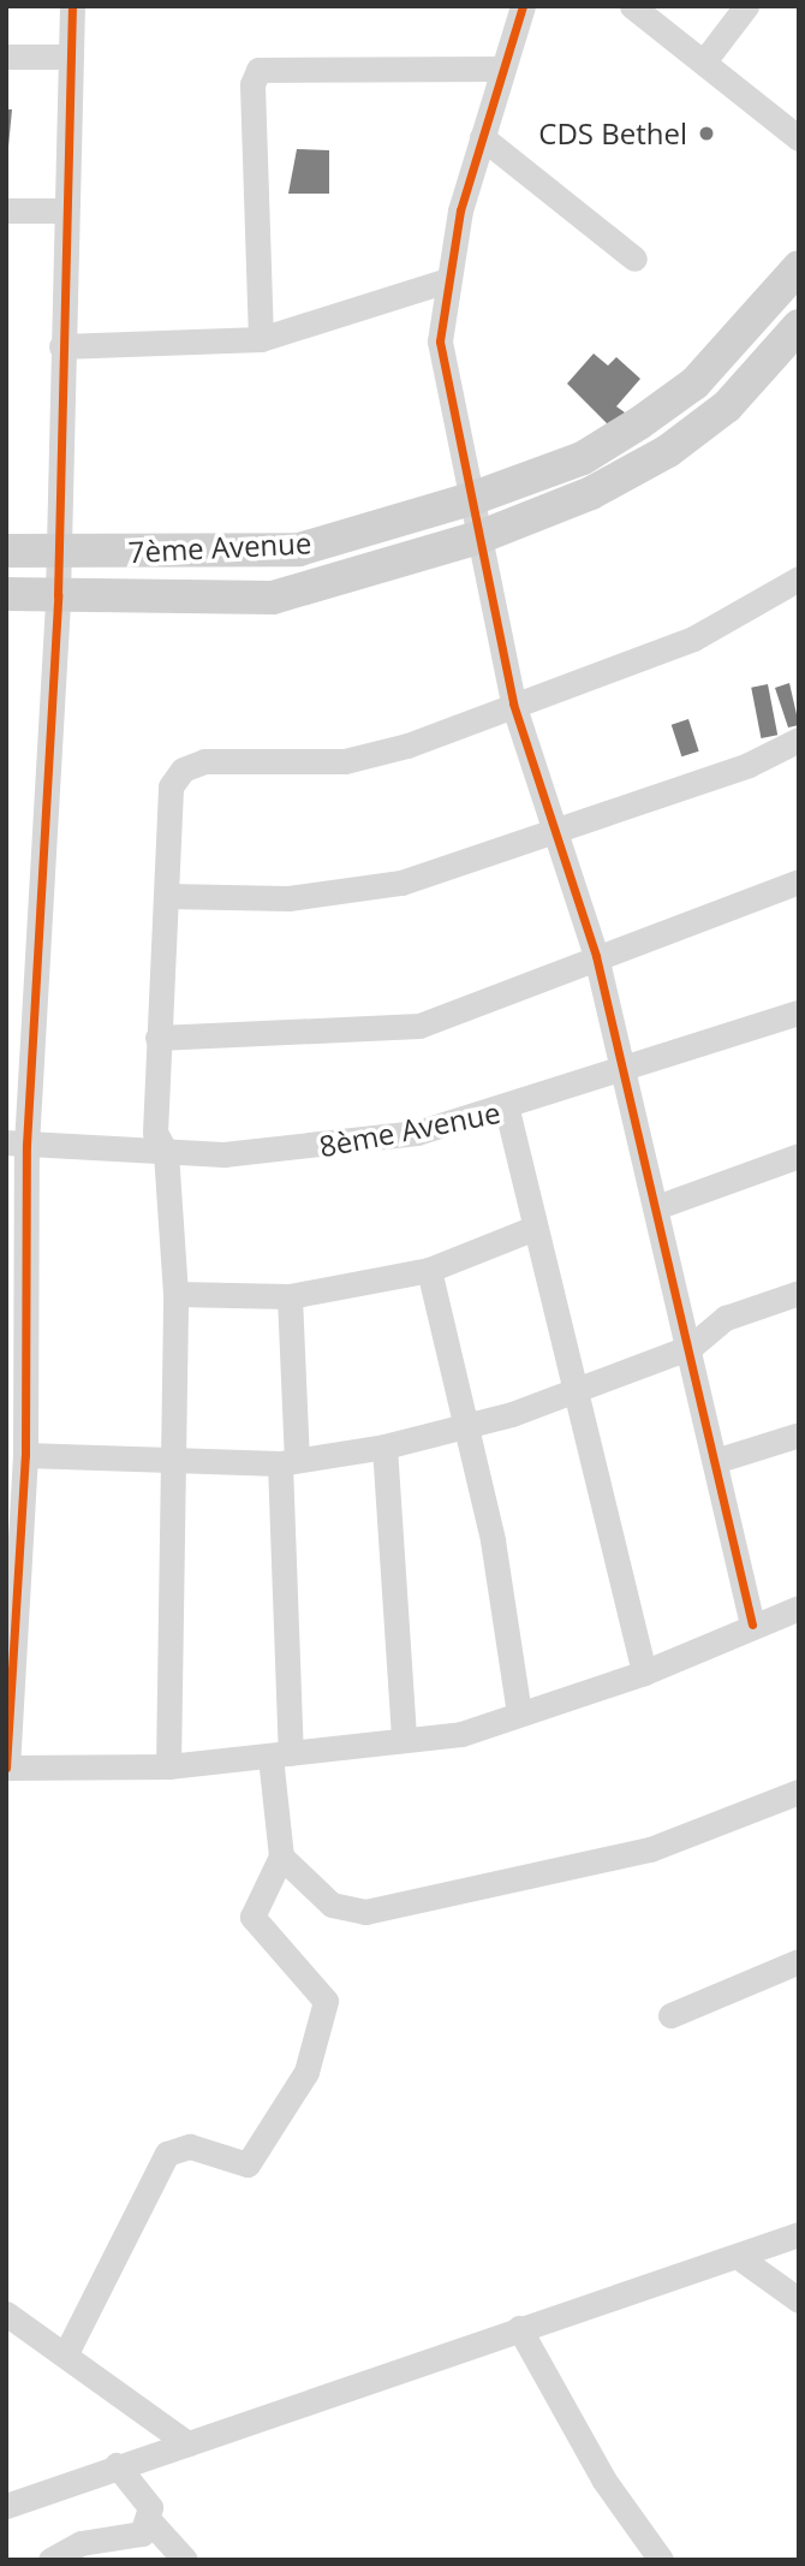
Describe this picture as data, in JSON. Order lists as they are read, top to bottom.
{
  "streets": {
    "street": ["7ème Avenue", "8ème Avenue"]
  },
  "places": ["CDS Bethel"]
}
